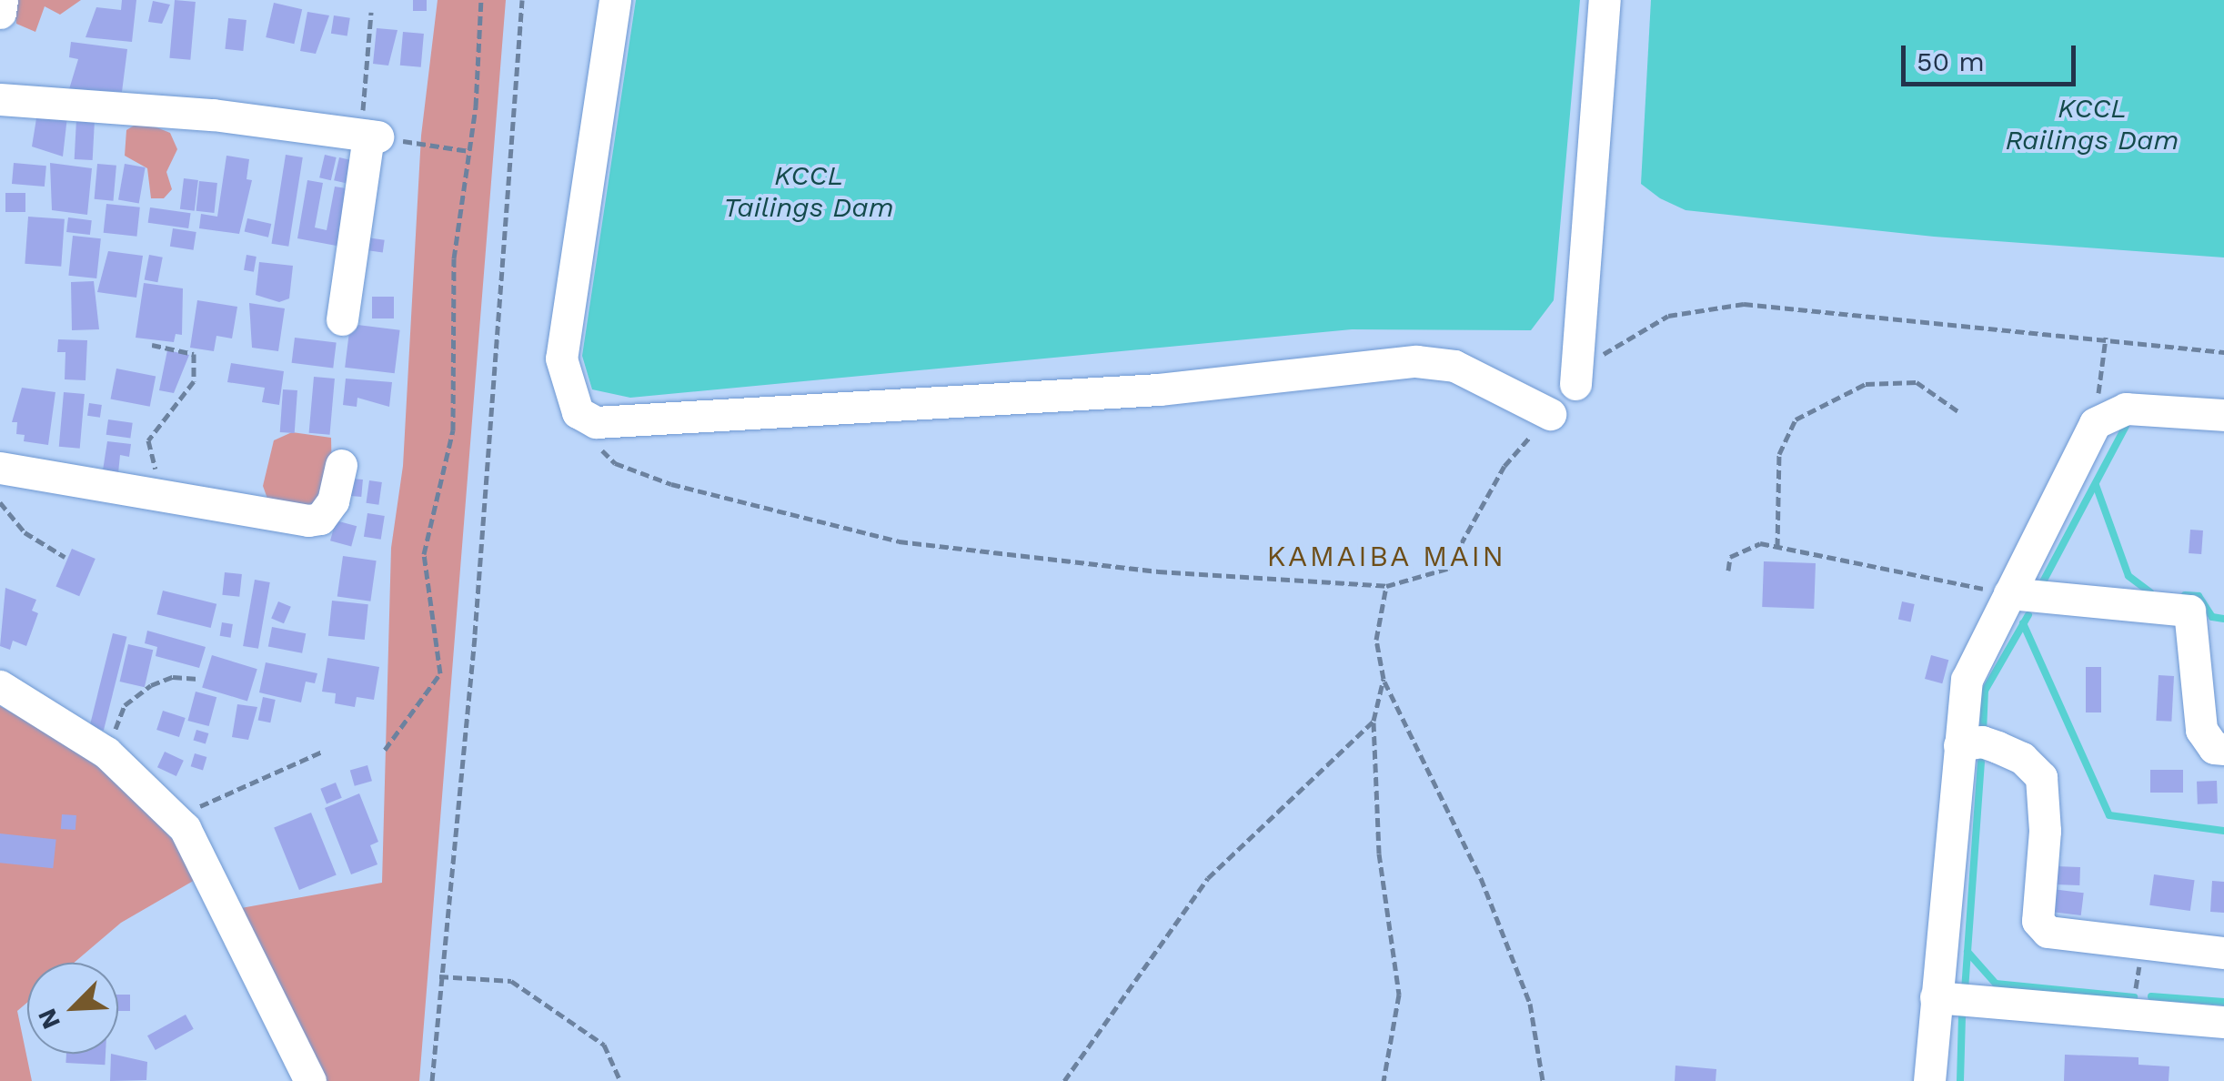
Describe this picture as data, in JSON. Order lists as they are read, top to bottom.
{
  "districts": ["KAMAIBA MAIN"],
  "water": ["KCCL Railings Dam", "KCCL Tailings Dam"],
  "scale_bar": "50 m",
  "north": "bottom left"
}
